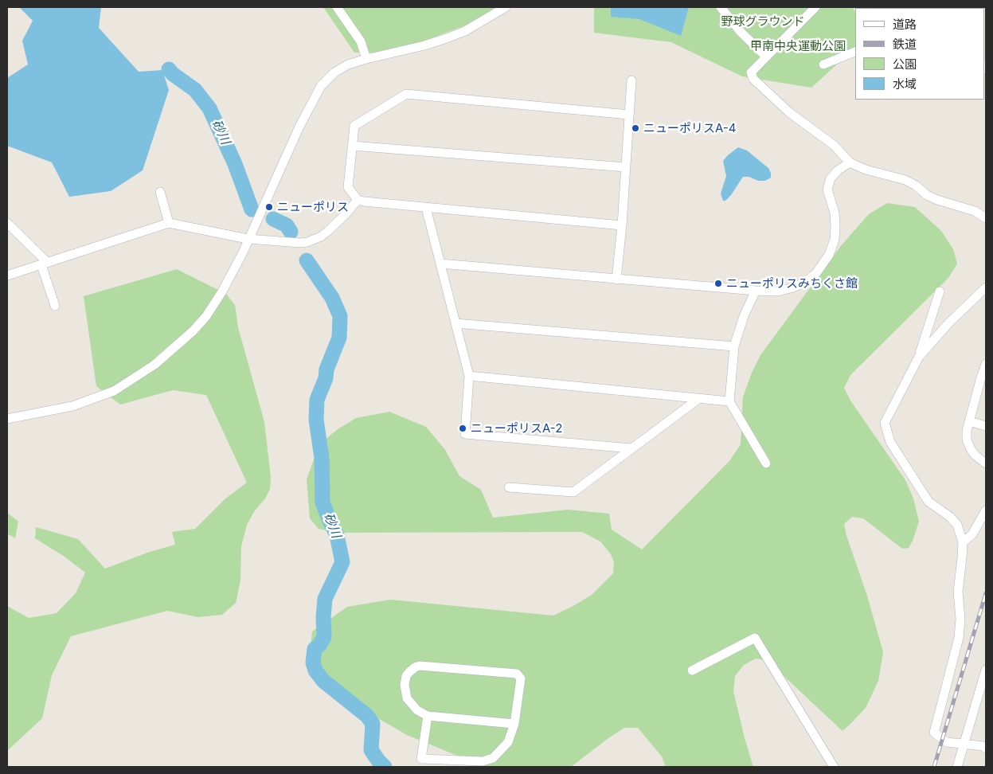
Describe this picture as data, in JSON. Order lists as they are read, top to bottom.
{
  "water": ["砂川"],
  "parks": ["野球グラウンド", "甲南中央運動公園"],
  "places": [
    "ニューポリスA-4",
    "ニューポリス",
    "ニューポリスみちくさ館",
    "ニューポリスA-2"
  ],
  "legend": [
    "道路",
    "鉄道",
    "公園",
    "水域"
  ]
}
